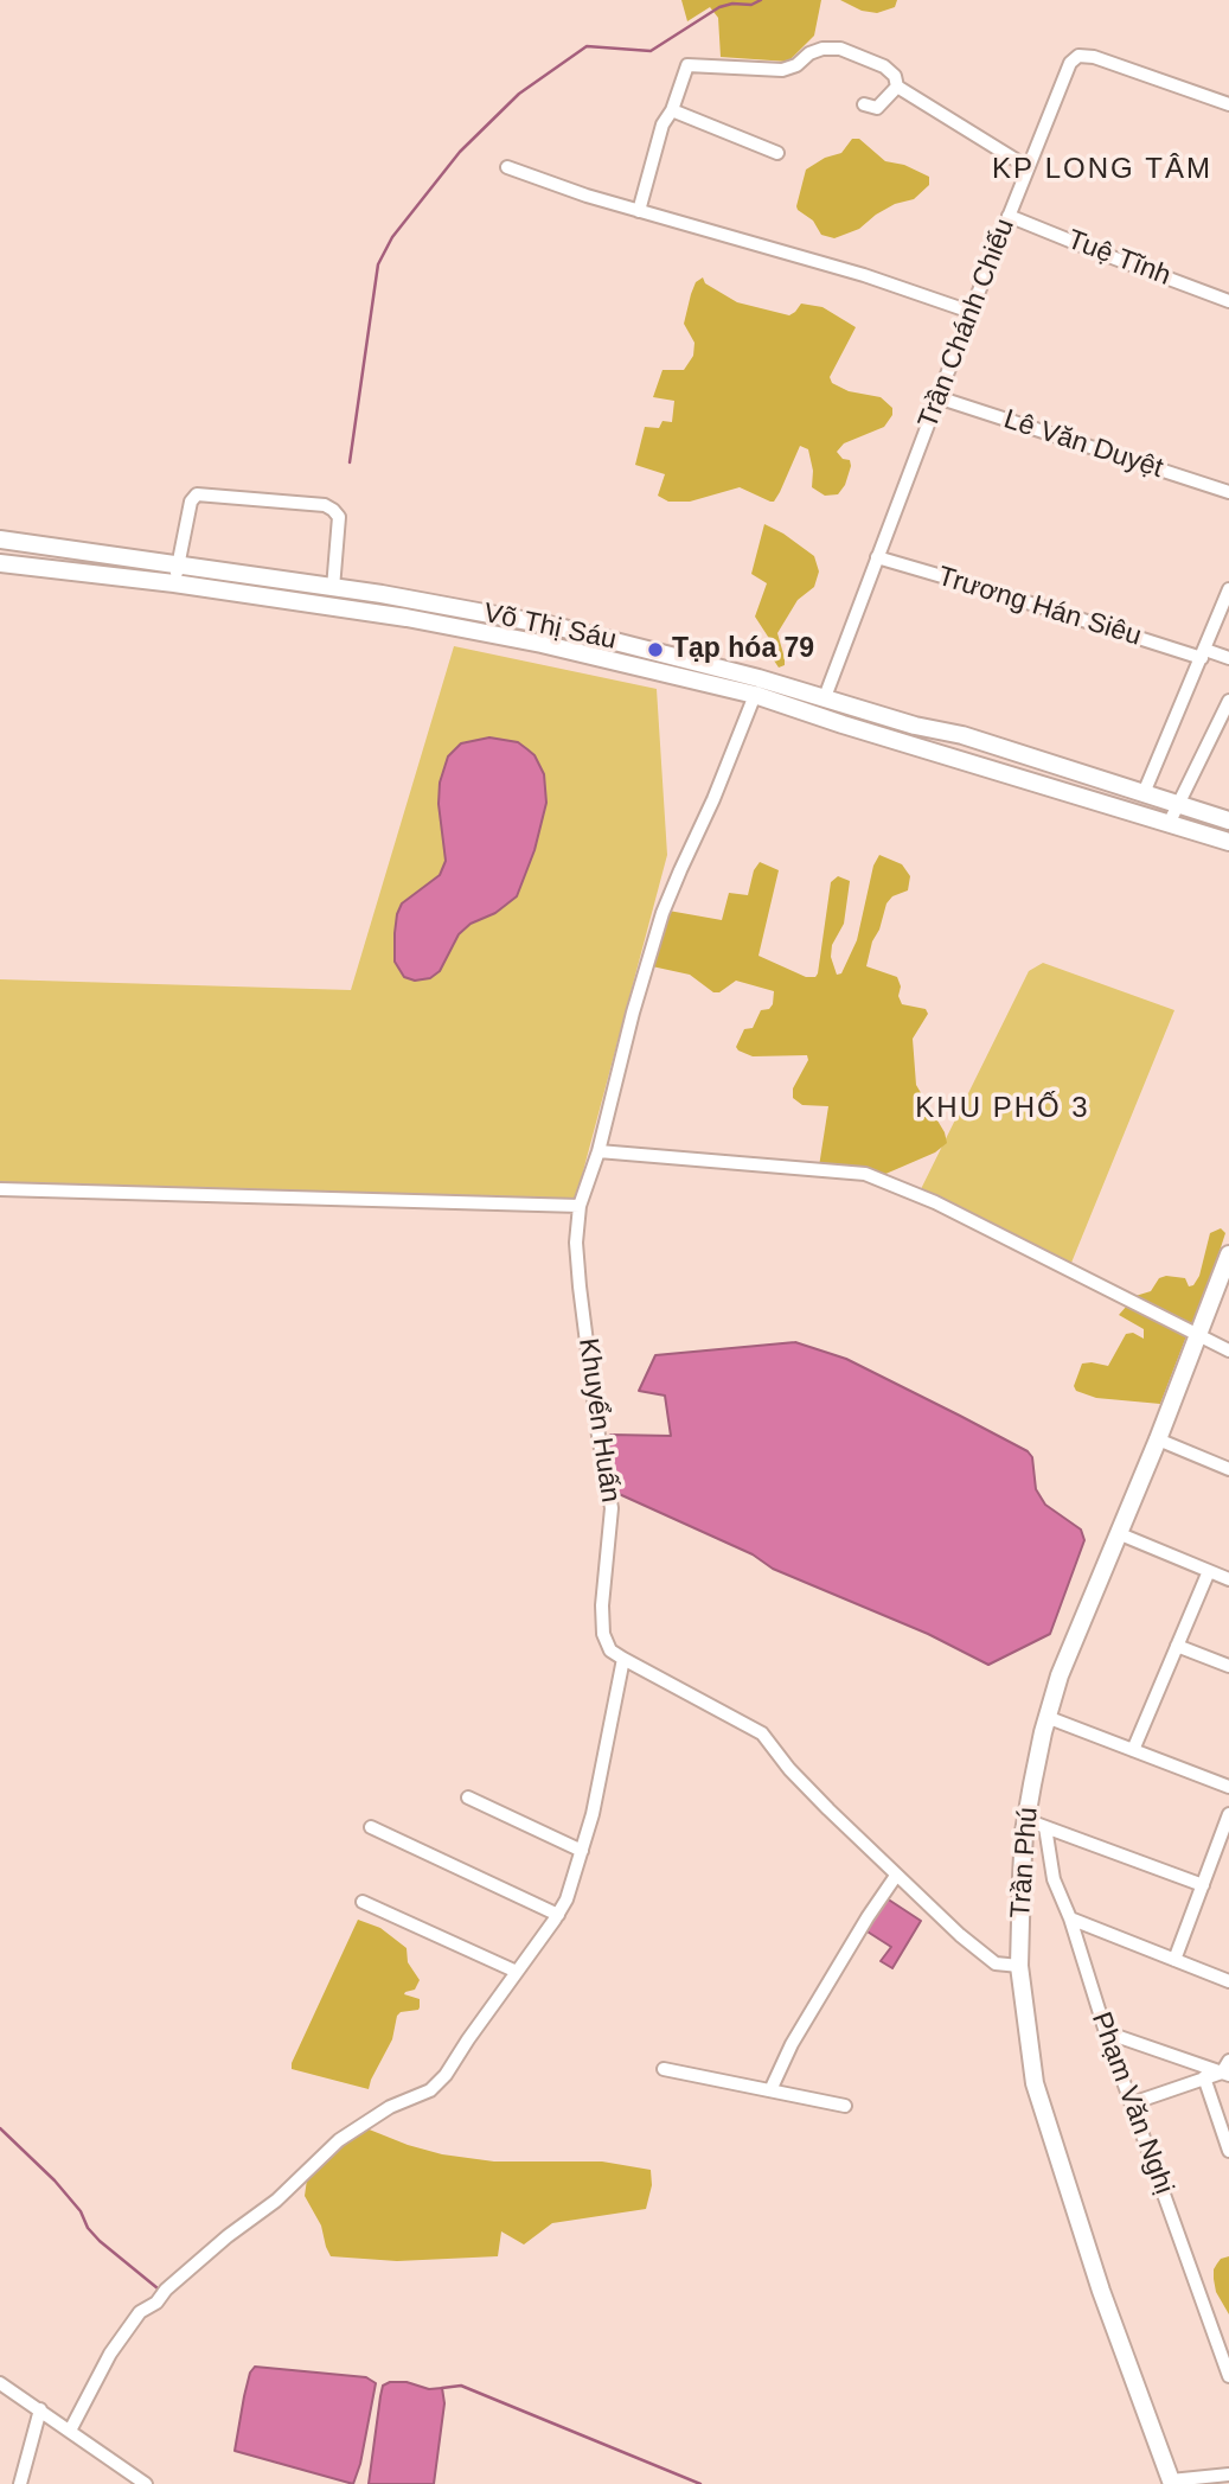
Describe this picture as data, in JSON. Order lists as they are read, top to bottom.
{
  "streets": {
    "main road": ["Võ Thị Sáu", "Trần Phú"],
    "street": [
      "Tuệ Tĩnh",
      "Trần Chánh Chiếu",
      "Lê Văn Duyệt",
      "Trương Hán Siêu",
      "Khuyển Huấn",
      "Phạm Văn Nghị"
    ]
  },
  "crossings": [
    ["Tuệ Tĩnh", "Trần Chánh Chiếu"],
    ["Trần Chánh Chiếu", "Lê Văn Duyệt"],
    ["Trần Chánh Chiếu", "Trương Hán Siêu"],
    ["Trần Chánh Chiếu", "Võ Thị Sáu"],
    ["Võ Thị Sáu", "Khuyển Huấn"],
    ["Khuyển Huấn", "Trần Phú"]
  ],
  "districts": ["KP LONG TÂM", "KHU PHỐ 3"],
  "places": ["Tạp hóa 79"]
}
